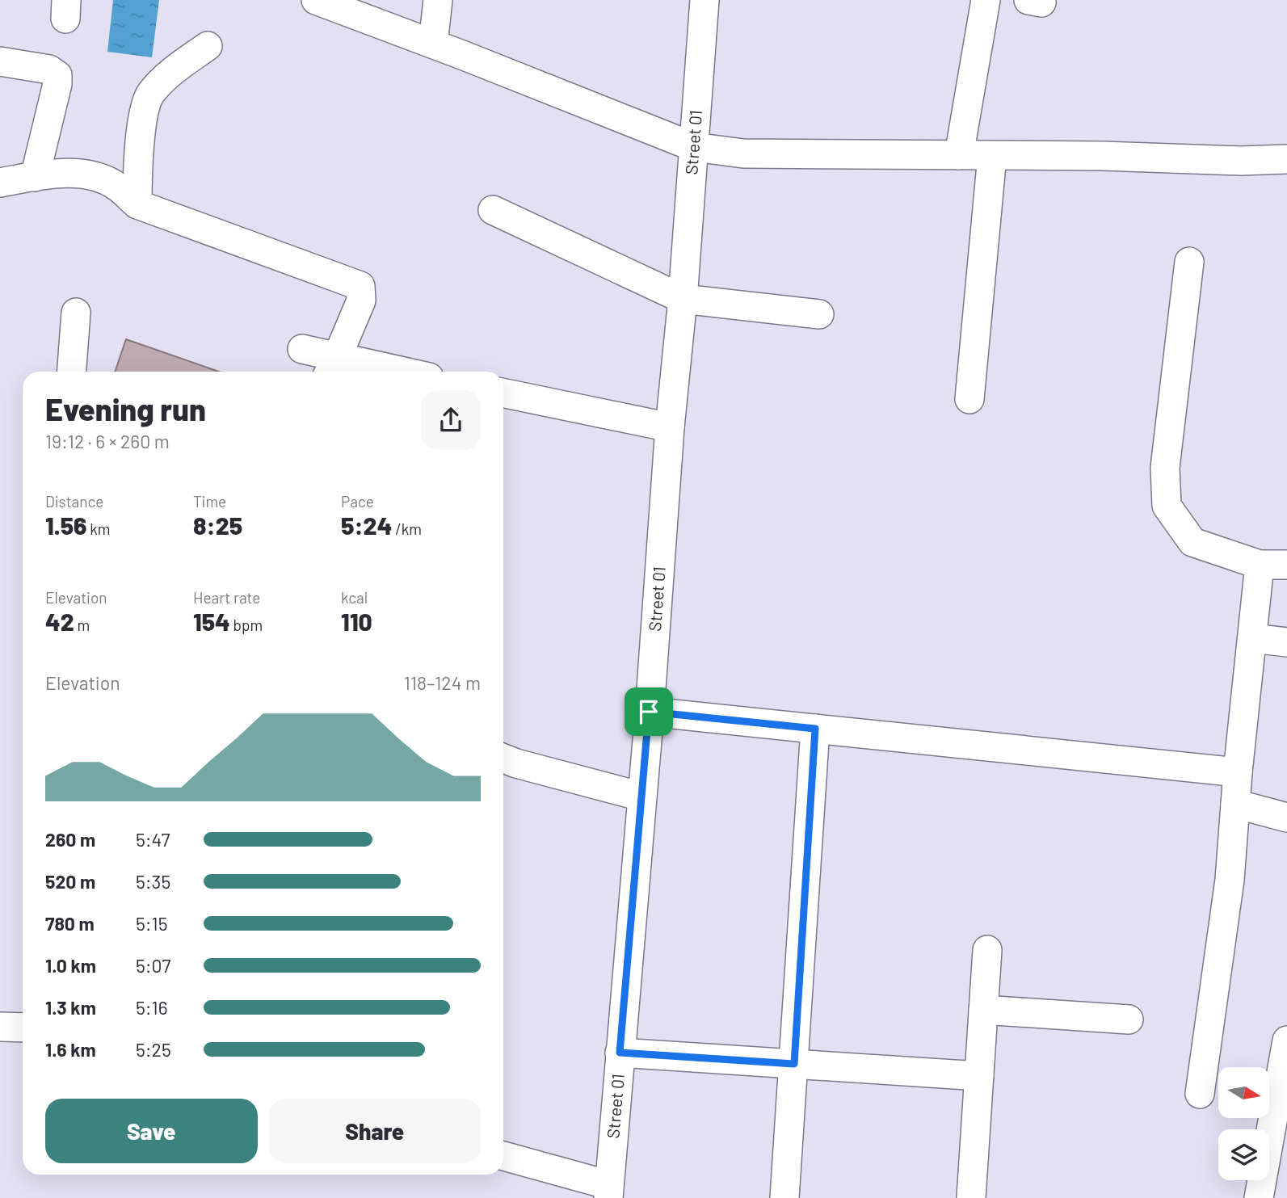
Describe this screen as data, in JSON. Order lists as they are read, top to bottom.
{
  "streets": {
    "street": ["Street 01"]
  },
  "north": "right",
  "page": {
    "heading": ["Evening run", "19:12 · 6 × 260 m"],
    "stats": [
      ["Distance", "1.56 km"],
      ["Time", "8:25"],
      ["Pace", "5:24 /km"],
      ["Elevation", "42 m"],
      ["Heart rate", "154 bpm"],
      ["kcal", "110"]
    ],
    "chart": ["Elevation", "118–124 m"],
    "list": [
      {
        "name": "260 m",
        "note": "5:47"
      },
      {
        "name": "520 m",
        "note": "5:35"
      },
      {
        "name": "780 m",
        "note": "5:15"
      },
      {
        "name": "1.0 km",
        "note": "5:07"
      },
      {
        "name": "1.3 km",
        "note": "5:16"
      },
      {
        "name": "1.6 km",
        "note": "5:25"
      }
    ],
    "buttons": ["Save", "Share"]
  }
}
